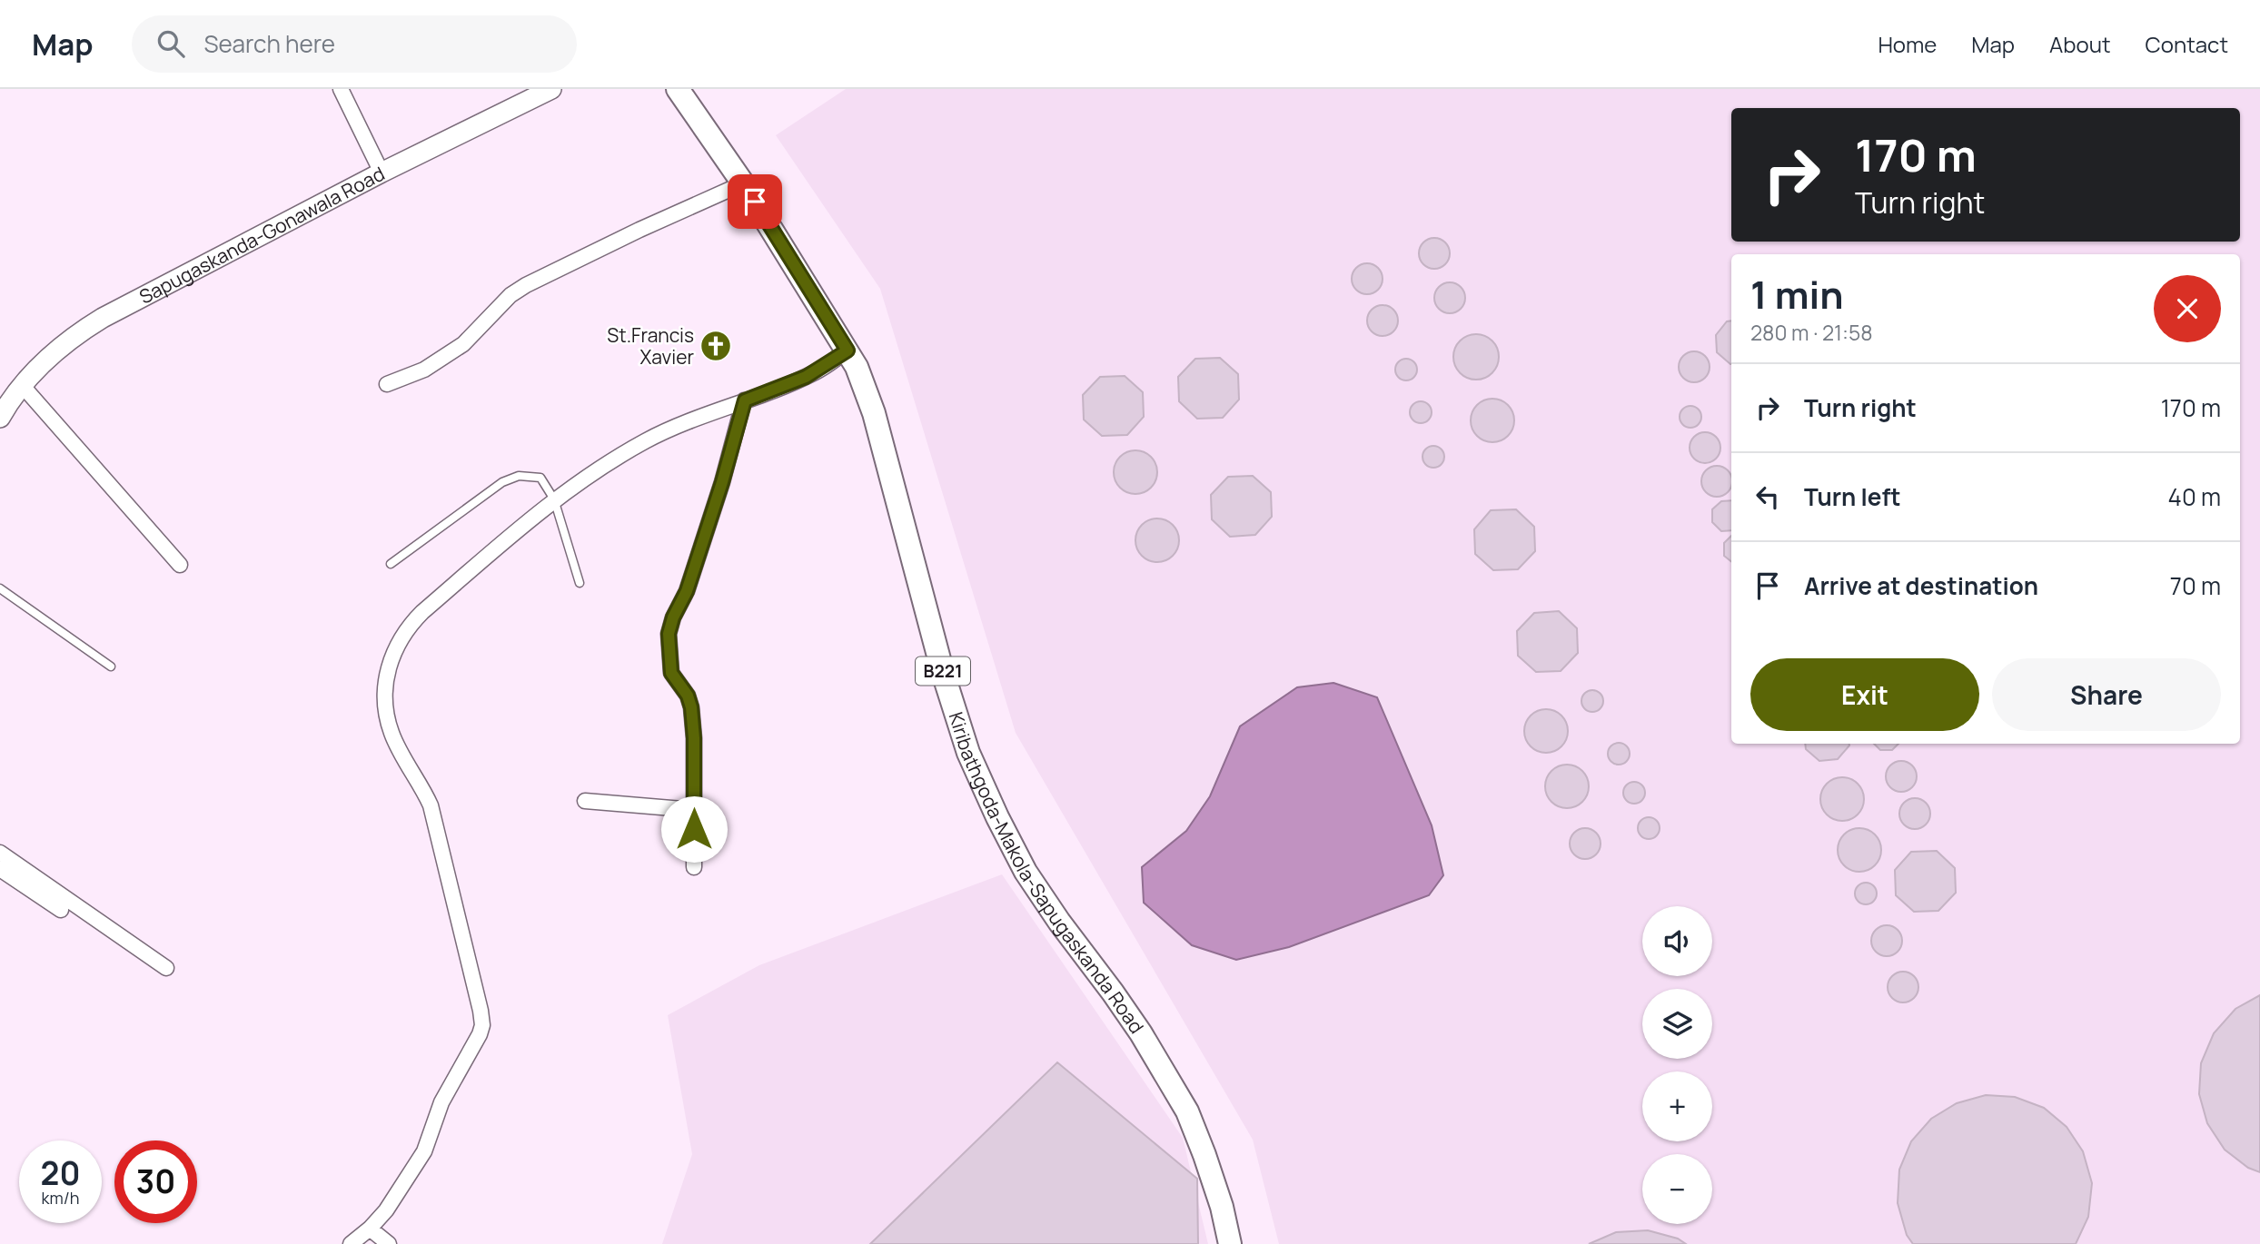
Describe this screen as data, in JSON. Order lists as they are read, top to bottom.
{
  "streets": {
    "main road": ["B221", "Kiribathgoda-Makola-Sapugaskanda Road"],
    "street": ["Sapugaskanda-Gonawala Road"]
  },
  "places": {
    "church": ["St.Francis Xavier"]
  },
  "page": {
    "header": "Map",
    "search": "Search here",
    "nav": [
      "Home",
      "Map",
      "About",
      "Contact"
    ],
    "turn": ["170 m", "Turn right"],
    "heading": ["1 min", "280 m · 21:58"],
    "list": [
      {
        "name": "Turn right",
        "value": "170 m"
      },
      {
        "name": "Turn left",
        "value": "40 m"
      },
      {
        "name": "Arrive at destination",
        "value": "70 m"
      }
    ],
    "buttons": ["Exit", "Share"],
    "map_buttons": ["+", "−"],
    "speed": "20 km/h",
    "limit": "30"
  }
}
